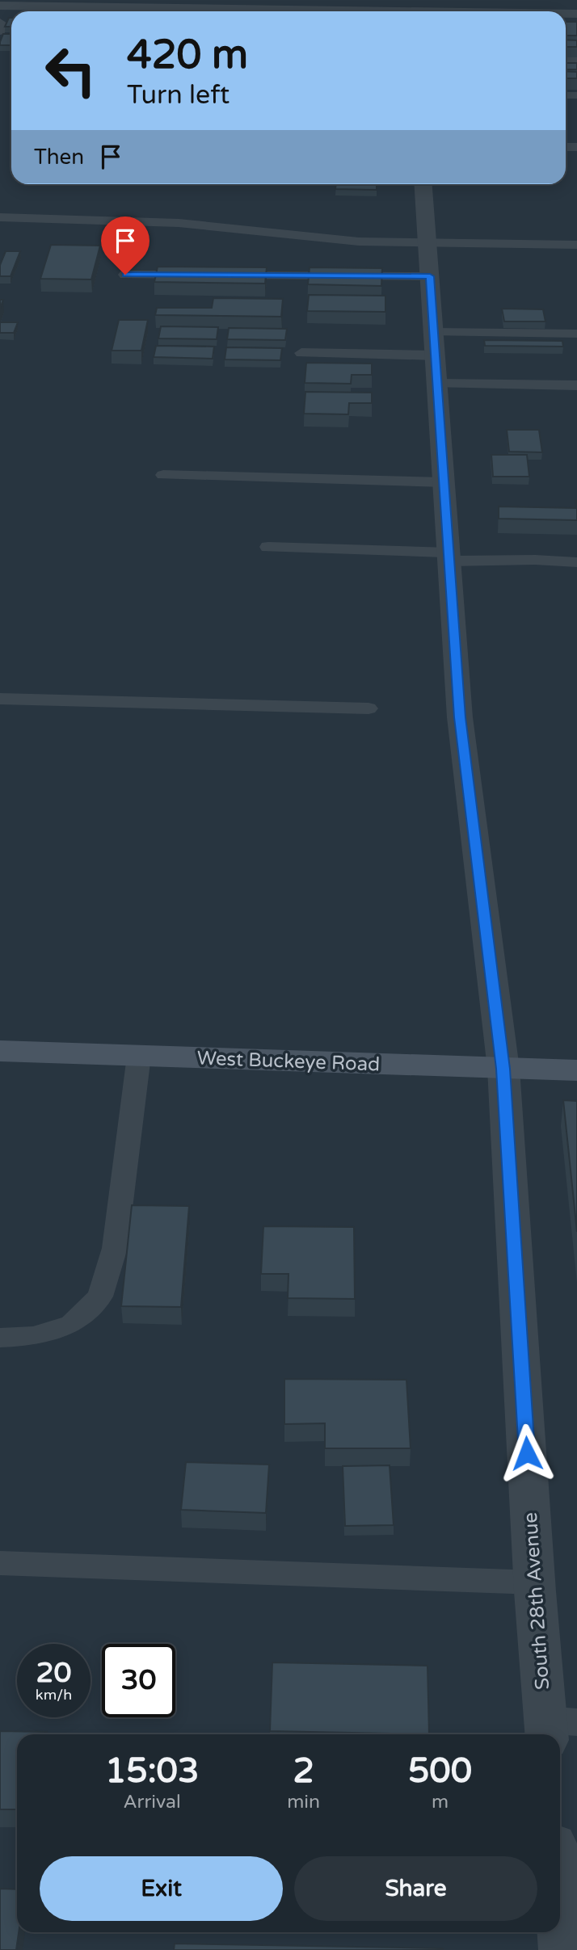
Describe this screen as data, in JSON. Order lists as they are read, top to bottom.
{
  "streets": {
    "main road": ["West Buckeye Road"],
    "street": ["South 28th Avenue"]
  },
  "crossings": [
    ["West Buckeye Road", "South 28th Avenue"]
  ],
  "page": {
    "turn": ["420 m", "Turn left"],
    "then": "Then",
    "speed": "20 km/h",
    "limit": "30",
    "eta": [
      "15:03",
      "Arrival",
      "2",
      "min",
      "500",
      "m"
    ],
    "buttons": ["Exit", "Share"]
  }
}
